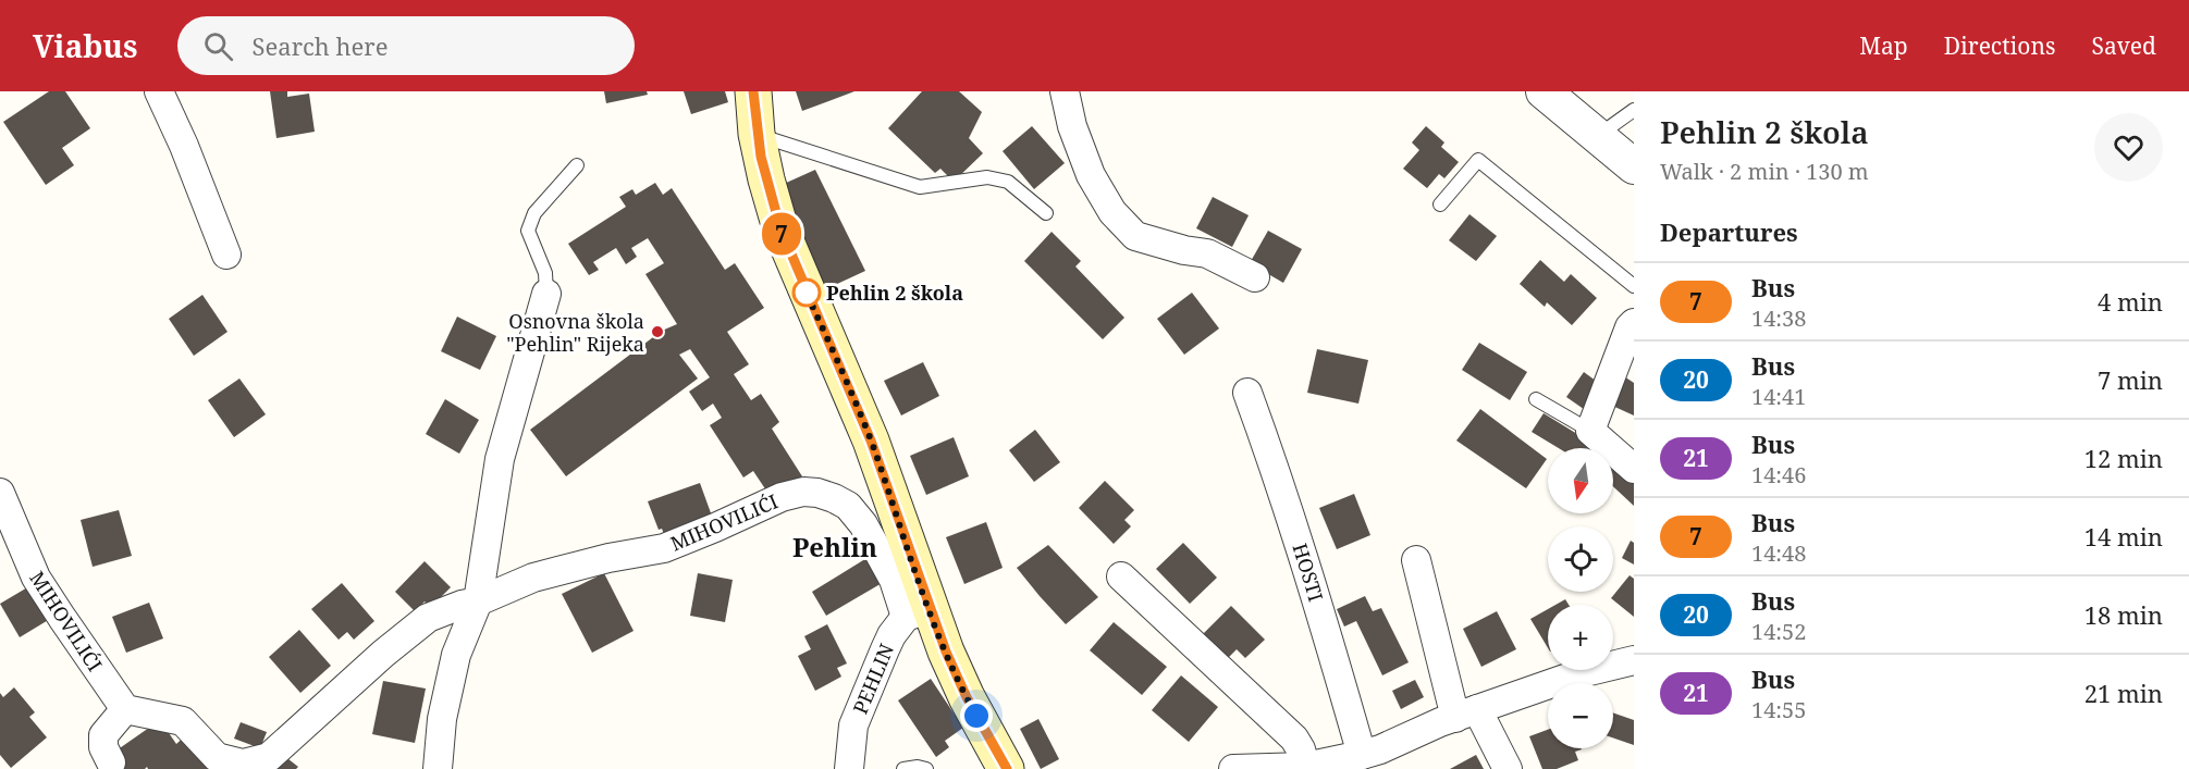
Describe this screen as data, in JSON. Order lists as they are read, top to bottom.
{
  "streets": {
    "street": ["MIHOVILIĆI", "HOSTI", "PEHLIN"]
  },
  "crossings": [
    ["MIHOVILIĆI", "PEHLIN"]
  ],
  "districts": ["Pehlin"],
  "places": ["Pehlin 2 škola", "Osnovna škola \"Pehlin\" Rijeka"],
  "lines": ["bus line 7"],
  "north": "bottom",
  "page": {
    "header": "Viabus",
    "search": "Search here",
    "nav": ["Map", "Directions", "Saved"],
    "on_map": "7",
    "heading": [
      ["Pehlin 2 škola", "Walk · 2 min · 130 m"],
      "Departures"
    ],
    "list": [
      {
        "mark": "7",
        "name": "Bus",
        "note": "14:38",
        "value": "4 min"
      },
      {
        "mark": "20",
        "name": "Bus",
        "note": "14:41",
        "value": "7 min"
      },
      {
        "mark": "21",
        "name": "Bus",
        "note": "14:46",
        "value": "12 min"
      },
      {
        "mark": "7",
        "name": "Bus",
        "note": "14:48",
        "value": "14 min"
      },
      {
        "mark": "20",
        "name": "Bus",
        "note": "14:52",
        "value": "18 min"
      },
      {
        "mark": "21",
        "name": "Bus",
        "note": "14:55",
        "value": "21 min"
      }
    ],
    "map_buttons": ["+", "−"]
  }
}
